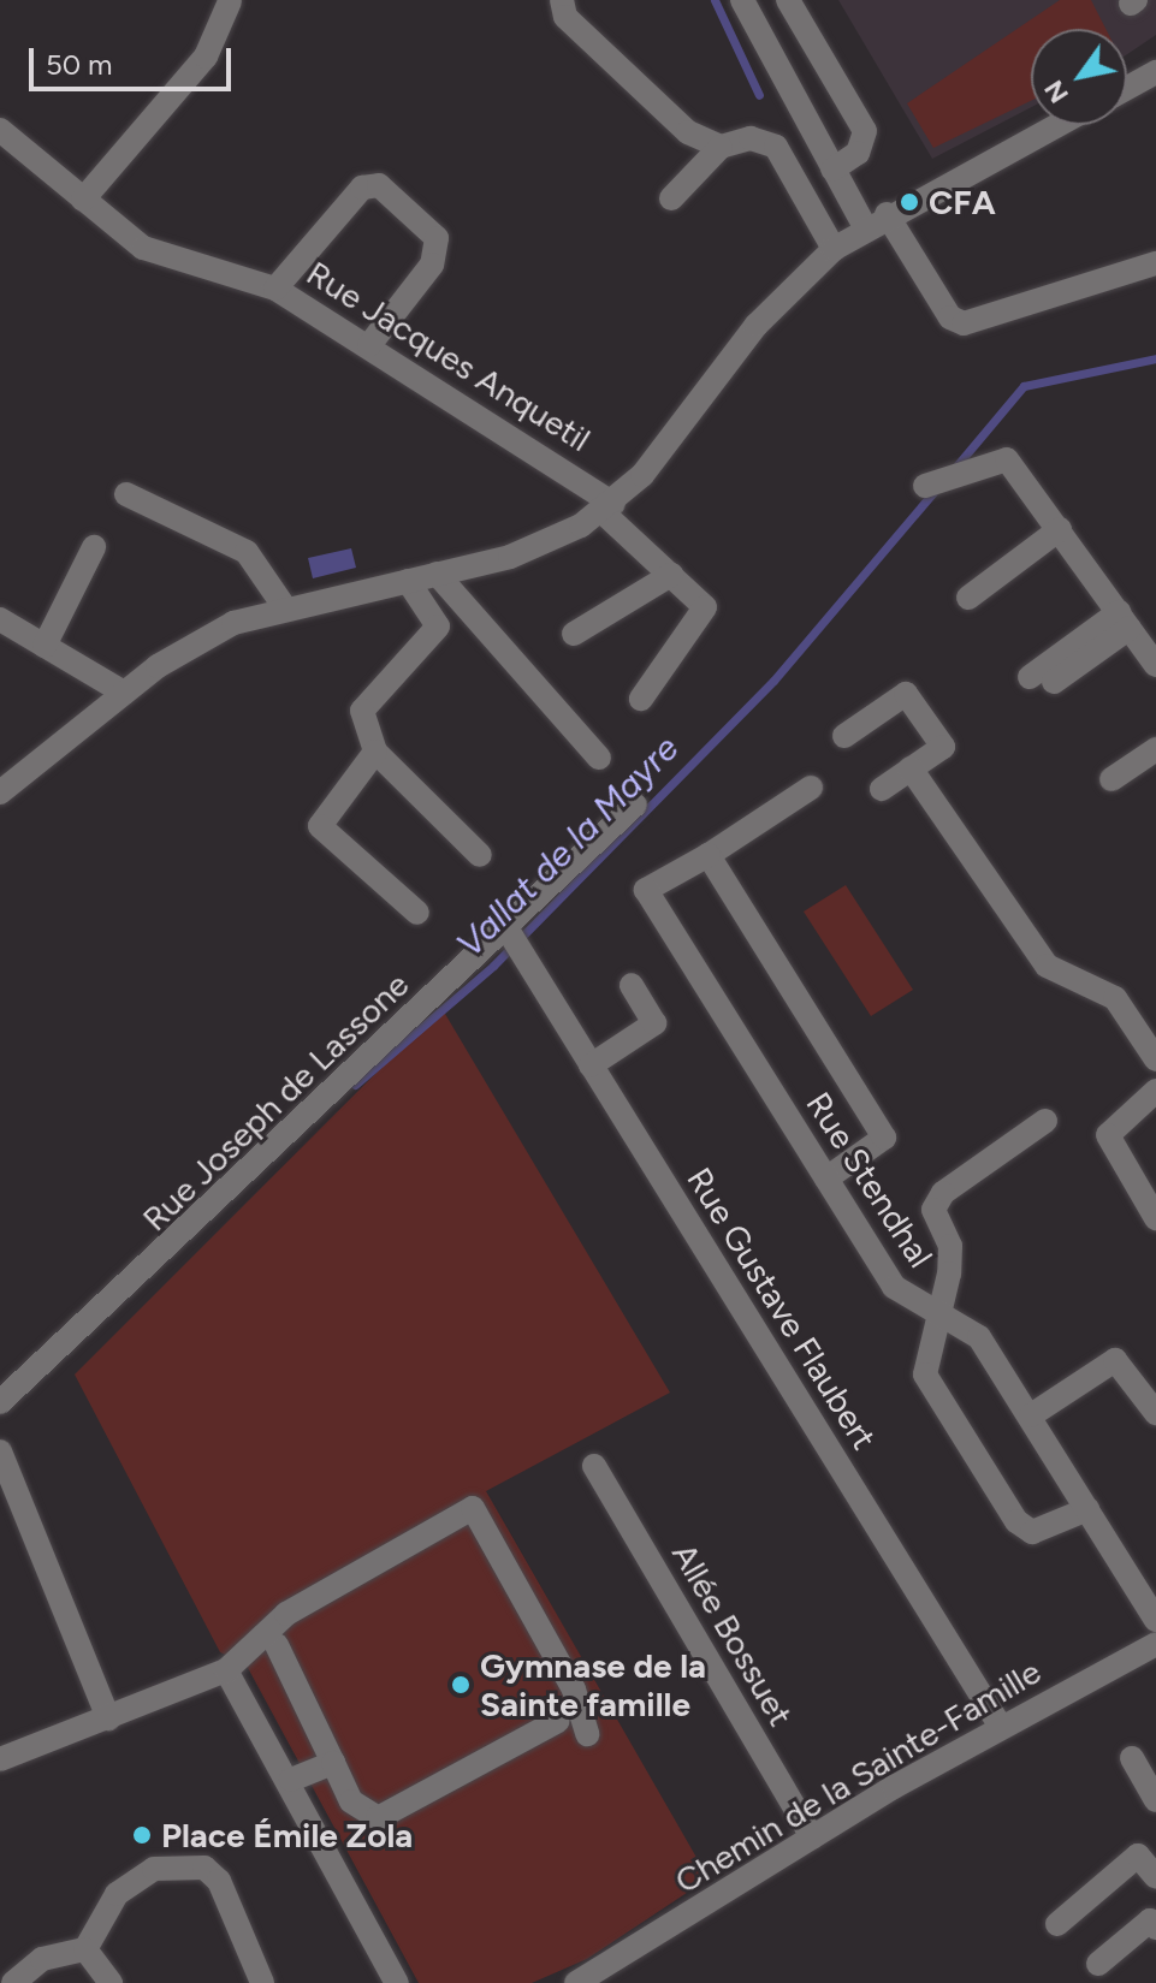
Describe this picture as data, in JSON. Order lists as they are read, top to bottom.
{
  "streets": {
    "street": [
      "Rue Jacques Anquetil",
      "Rue Joseph de Lassone",
      "Rue Stendhal",
      "Rue Gustave Flaubert",
      "Allée Bossuet",
      "Chemin de la Sainte-Famille"
    ]
  },
  "crossings": [
    ["Rue Joseph de Lassone", "Rue Gustave Flaubert"],
    ["Rue Gustave Flaubert", "Chemin de la Sainte-Famille"],
    ["Allée Bossuet", "Chemin de la Sainte-Famille"]
  ],
  "water": ["Vallat de la Mayre"],
  "places": ["CFA", "Gymnase de la Sainte famille", "Place Émile Zola"],
  "scale_bar": "50 m",
  "north": "bottom left"
}
